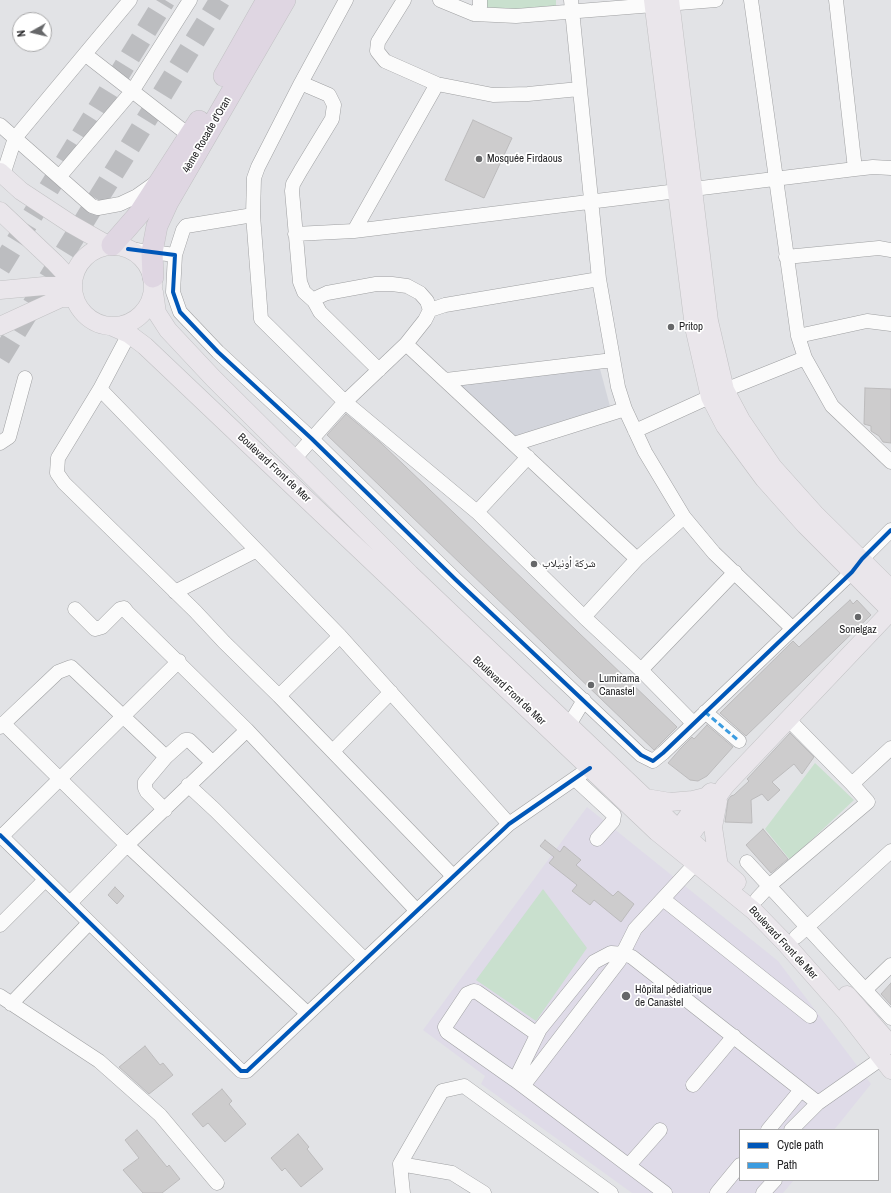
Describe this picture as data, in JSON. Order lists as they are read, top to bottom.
{
  "streets": {
    "highway": ["4ème Rocade d'Oran"],
    "main road": ["Boulevard Front de Mer"]
  },
  "crossings": [
    ["4ème Rocade d'Oran", "Boulevard Front de Mer"]
  ],
  "places": [
    "Mosquée Firdaous",
    "Pritop",
    "شركة أونيلاب",
    "Sonelgaz",
    "Lumirama Canastel",
    "Hôpital pédiatrique de Canastel"
  ],
  "legend": ["Cycle path", "Path"],
  "north": "left"
}
